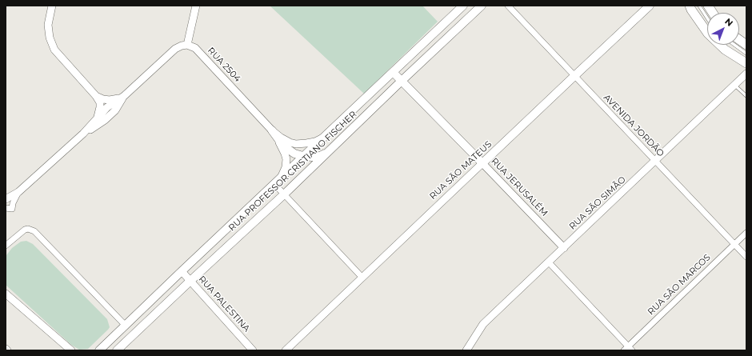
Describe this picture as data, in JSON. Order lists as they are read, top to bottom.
{
  "streets": {
    "main road": ["RUA SÃO MATEUS", "RUA PROFESSOR CRISTIANO FISCHER", "RUA JERUSALÉM"],
    "street": [
      "RUA 2504",
      "AVENIDA JORDÃO",
      "RUA SÃO SIMÃO",
      "RUA SÃO MARCOS",
      "RUA PALESTINA"
    ]
  },
  "crossings": [
    ["RUA 2504", "RUA PROFESSOR CRISTIANO FISCHER"],
    ["AVENIDA JORDÃO", "RUA SÃO MATEUS"],
    ["AVENIDA JORDÃO", "RUA SÃO SIMÃO"],
    ["AVENIDA JORDÃO", "RUA SÃO MARCOS"],
    ["RUA SÃO MATEUS", "RUA JERUSALÉM"],
    ["RUA PROFESSOR CRISTIANO FISCHER", "RUA JERUSALÉM"],
    ["RUA PROFESSOR CRISTIANO FISCHER", "RUA PALESTINA"],
    ["RUA JERUSALÉM", "RUA SÃO SIMÃO"]
  ],
  "north": "top right"
}
